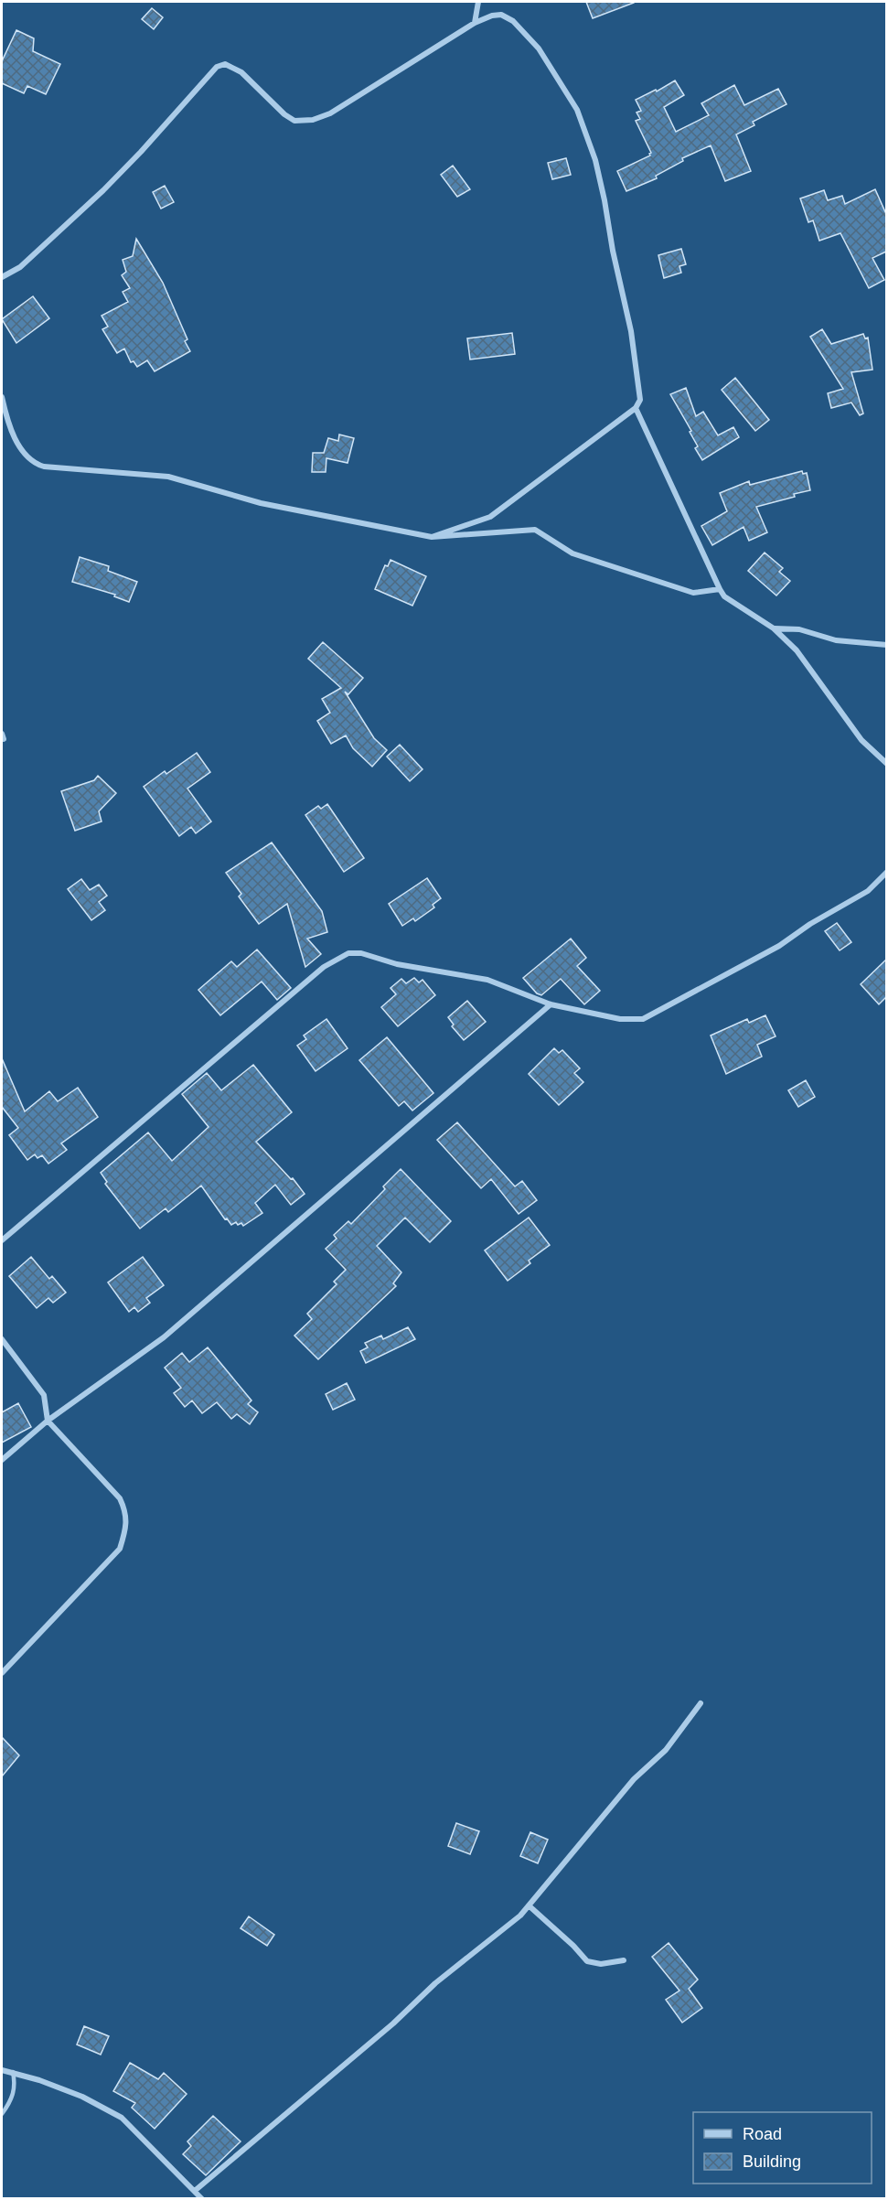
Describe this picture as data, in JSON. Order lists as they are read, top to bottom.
{
  "legend": ["Road", "Building"]
}
